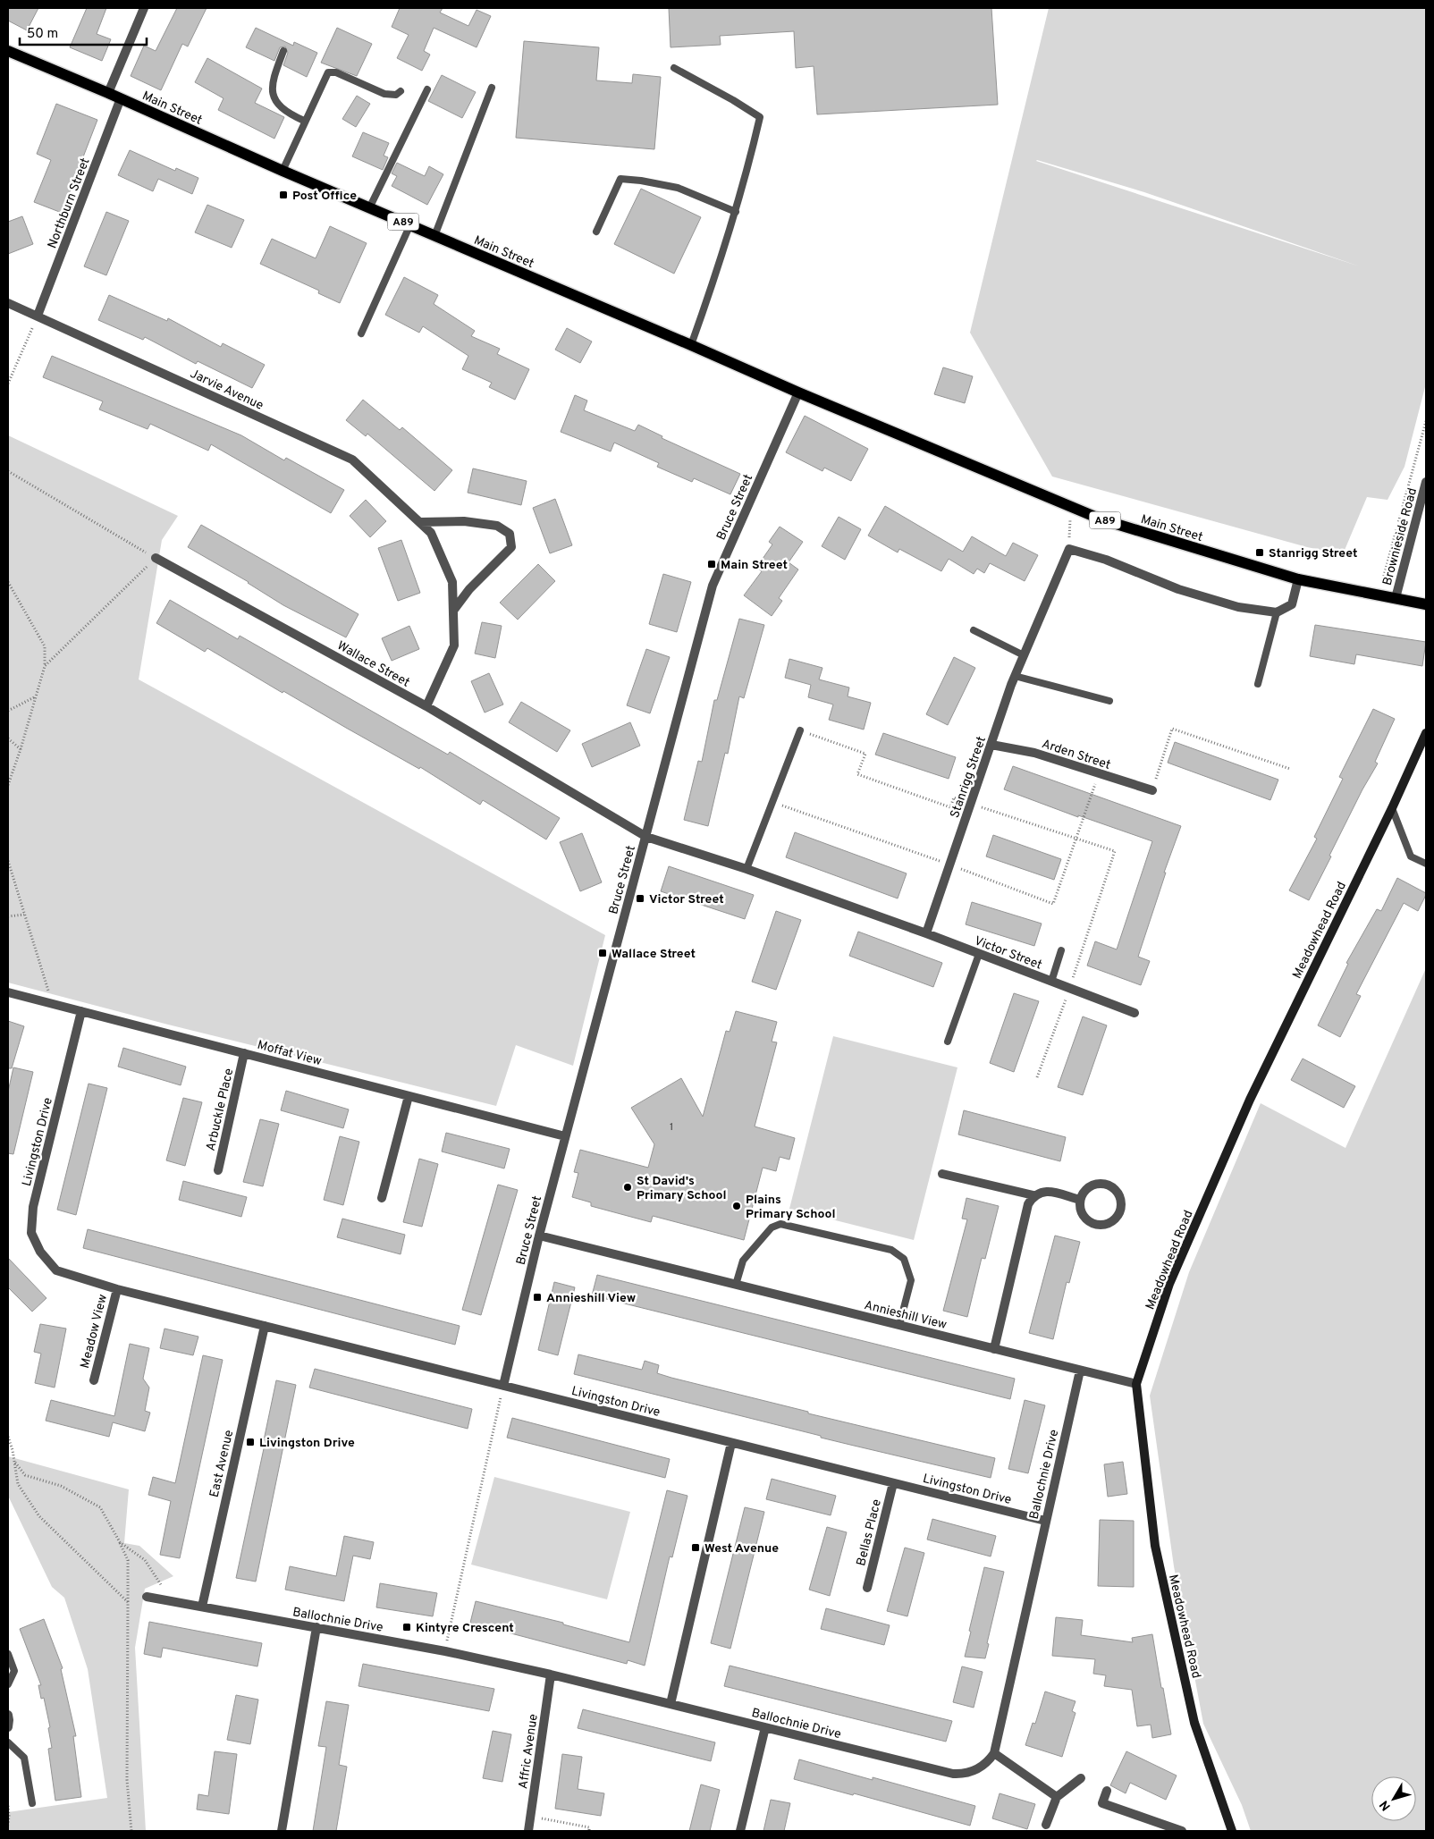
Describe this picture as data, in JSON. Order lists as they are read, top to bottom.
{
  "streets": {
    "main road": ["Main Street", "A89"],
    "street": [
      "Northburn Street",
      "Jarvie Avenue",
      "Bruce Street",
      "Brownieside Road",
      "Wallace Street",
      "Arden Street",
      "Stanrigg Street",
      "Meadowhead Road",
      "Victor Street",
      "Moffat View",
      "Arbuckle Place",
      "Livingston Drive",
      "Annieshill View",
      "Meadow View",
      "East Avenue",
      "Ballochnie Drive",
      "Bellas Place",
      "Affric Avenue"
    ]
  },
  "crossings": [
    ["Main Street", "Northburn Street"],
    ["Main Street", "Bruce Street"],
    ["Main Street", "Brownieside Road"],
    ["Northburn Street", "Jarvie Avenue"],
    ["Jarvie Avenue", "Wallace Street"],
    ["Bruce Street", "Wallace Street"],
    ["Bruce Street", "Victor Street"],
    ["Bruce Street", "Moffat View"],
    ["Bruce Street", "Livingston Drive"],
    ["Bruce Street", "Annieshill View"],
    ["Wallace Street", "Victor Street"],
    ["Arden Street", "Stanrigg Street"],
    ["Stanrigg Street", "Victor Street"],
    ["Meadowhead Road", "Annieshill View"],
    ["Moffat View", "Arbuckle Place"],
    ["Moffat View", "Livingston Drive"],
    ["Livingston Drive", "Meadow View"],
    ["Livingston Drive", "East Avenue"],
    ["Livingston Drive", "Ballochnie Drive"],
    ["Livingston Drive", "Bellas Place"],
    ["Annieshill View", "Ballochnie Drive"],
    ["East Avenue", "Ballochnie Drive"],
    ["Ballochnie Drive", "Affric Avenue"]
  ],
  "places": {
    "transit": [
      "Post Office",
      "Stanrigg Street",
      "Main Street",
      "Victor Street",
      "Wallace Street",
      "Annieshill View",
      "Livingston Drive",
      "West Avenue",
      "Kintyre Crescent"
    ],
    "other": ["St David's Primary School", "Plains Primary School"]
  },
  "house_numbers": ["1"],
  "scale_bar": "50 m",
  "north": "bottom left"
}
